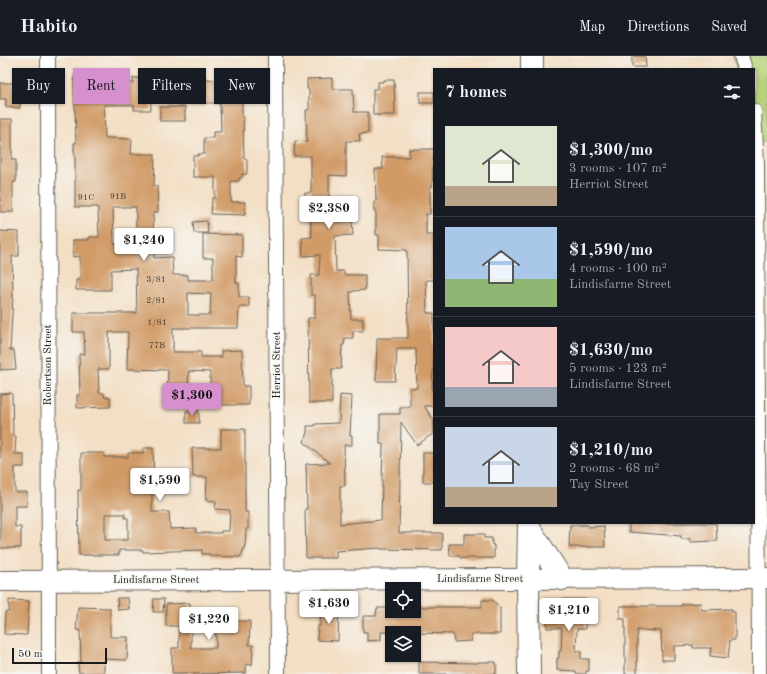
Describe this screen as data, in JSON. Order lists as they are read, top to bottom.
{
  "streets": {
    "street": ["Robertson Street", "Herriot Street", "Lindisfarne Street"]
  },
  "crossings": [
    ["Robertson Street", "Lindisfarne Street"],
    ["Herriot Street", "Lindisfarne Street"]
  ],
  "house_numbers": [
    "91B",
    "91C",
    "3/81",
    "2/81",
    "1/81",
    "77B"
  ],
  "scale_bar": "50 m",
  "page": {
    "header": "Habito",
    "nav": ["Map", "Directions", "Saved"],
    "chip": [
      "Buy",
      "Rent",
      "Filters",
      "New"
    ],
    "heading": "7 homes",
    "list": [
      {
        "name": "$1,300/mo",
        "note": "3 rooms · 107 m² · Herriot Street"
      },
      {
        "name": "$1,590/mo",
        "note": "4 rooms · 100 m² · Lindisfarne Street"
      },
      {
        "name": "$1,630/mo",
        "note": "5 rooms · 123 m² · Lindisfarne Street"
      },
      {
        "name": "$1,210/mo",
        "note": "2 rooms · 68 m² · Tay Street"
      }
    ],
    "price": [
      "$2,380",
      "$1,240",
      "$1,300",
      "$1,590",
      "$1,630",
      "$1,210",
      "$1,220"
    ],
    "scale": "50 m"
  }
}
